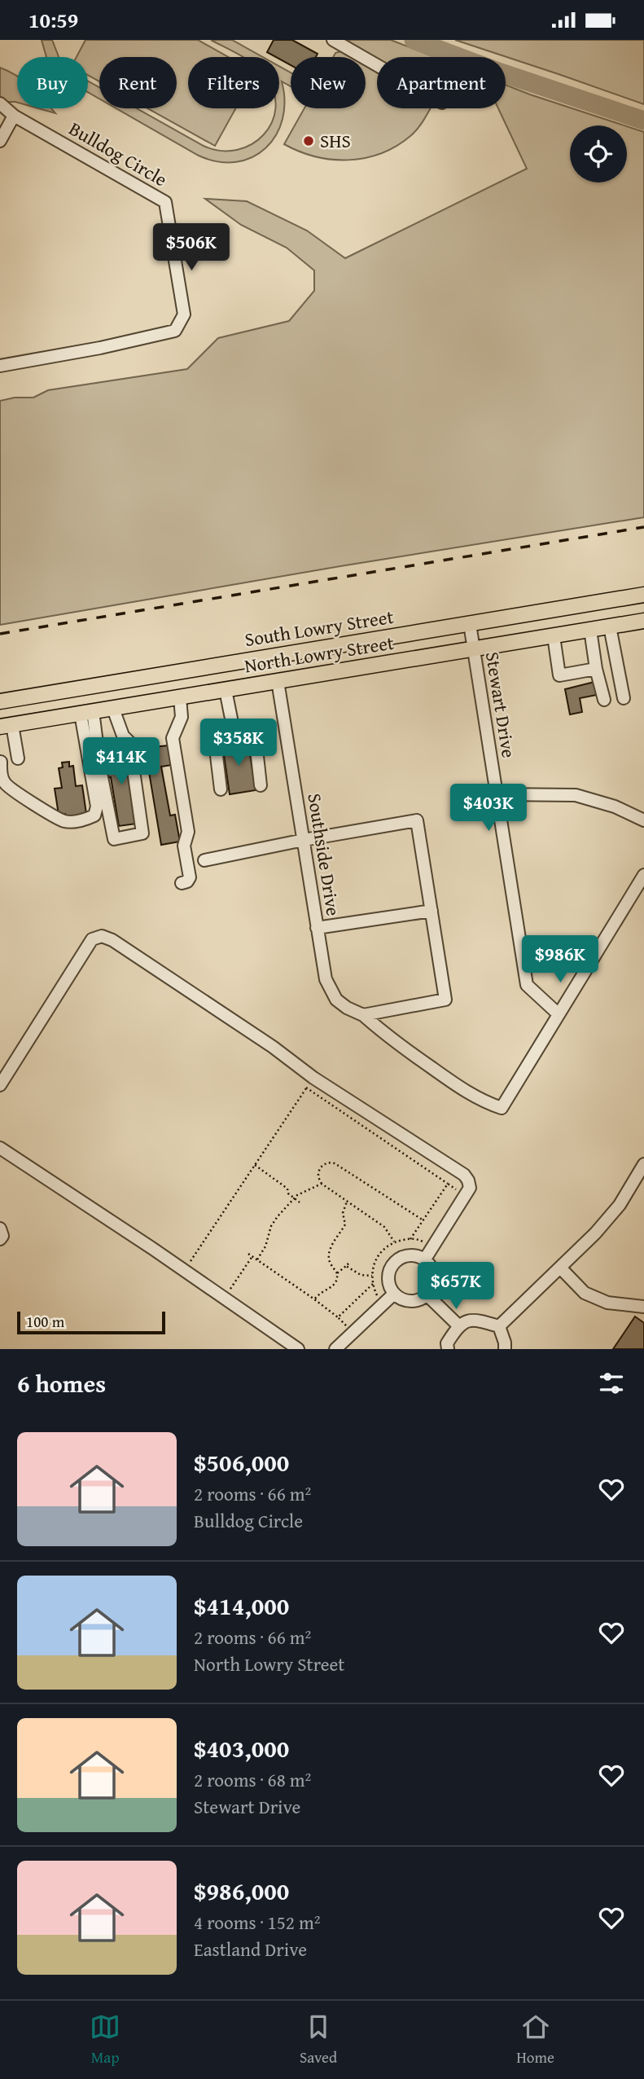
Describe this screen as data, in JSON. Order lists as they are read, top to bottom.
{
  "streets": {
    "main road": ["South Lowry Street", "North Lowry Street"],
    "street": ["Bulldog Circle", "Stewart Drive", "Southside Drive"]
  },
  "crossings": [
    ["South Lowry Street", "Stewart Drive"],
    ["North Lowry Street", "Stewart Drive"],
    ["North Lowry Street", "Southside Drive"],
    ["Stewart Drive", "Southside Drive"]
  ],
  "places": ["SHS"],
  "scale_bar": "100 m",
  "page": {
    "status": "10:59",
    "chip": [
      "Buy",
      "Rent",
      "Filters",
      "New",
      "Apartment"
    ],
    "price": [
      "$506K",
      "$358K",
      "$414K",
      "$403K",
      "$986K",
      "$657K"
    ],
    "scale": "100 m",
    "heading": "6 homes",
    "list": [
      {
        "name": "$506,000",
        "note": "2 rooms · 66 m² · Bulldog Circle"
      },
      {
        "name": "$414,000",
        "note": "2 rooms · 66 m² · North Lowry Street"
      },
      {
        "name": "$403,000",
        "note": "2 rooms · 68 m² · Stewart Drive"
      },
      {
        "name": "$986,000",
        "note": "4 rooms · 152 m² · Eastland Drive"
      }
    ],
    "tabs": ["Map", "Saved", "Home"]
  }
}
